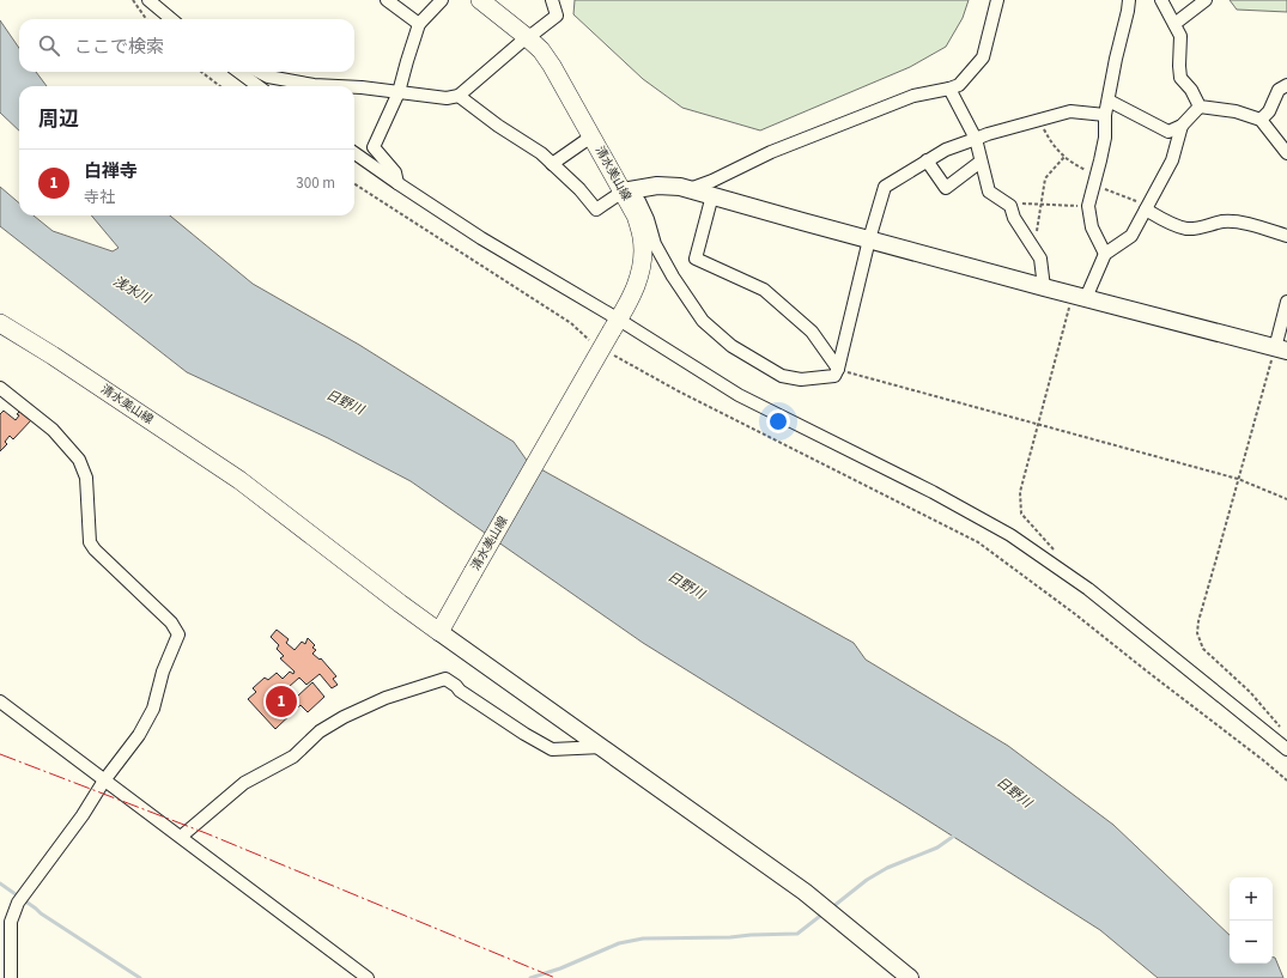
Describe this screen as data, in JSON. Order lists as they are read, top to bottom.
{
  "streets": {
    "main road": ["清水美山線"]
  },
  "water": ["浅水川", "日野川"],
  "page": {
    "search": "ここで検索",
    "heading": "周辺",
    "list": [
      {
        "mark": "1",
        "name": "白禅寺",
        "note": "寺社",
        "value": "300 m"
      }
    ],
    "pins": "1",
    "map_buttons": ["+", "−"]
  }
}
